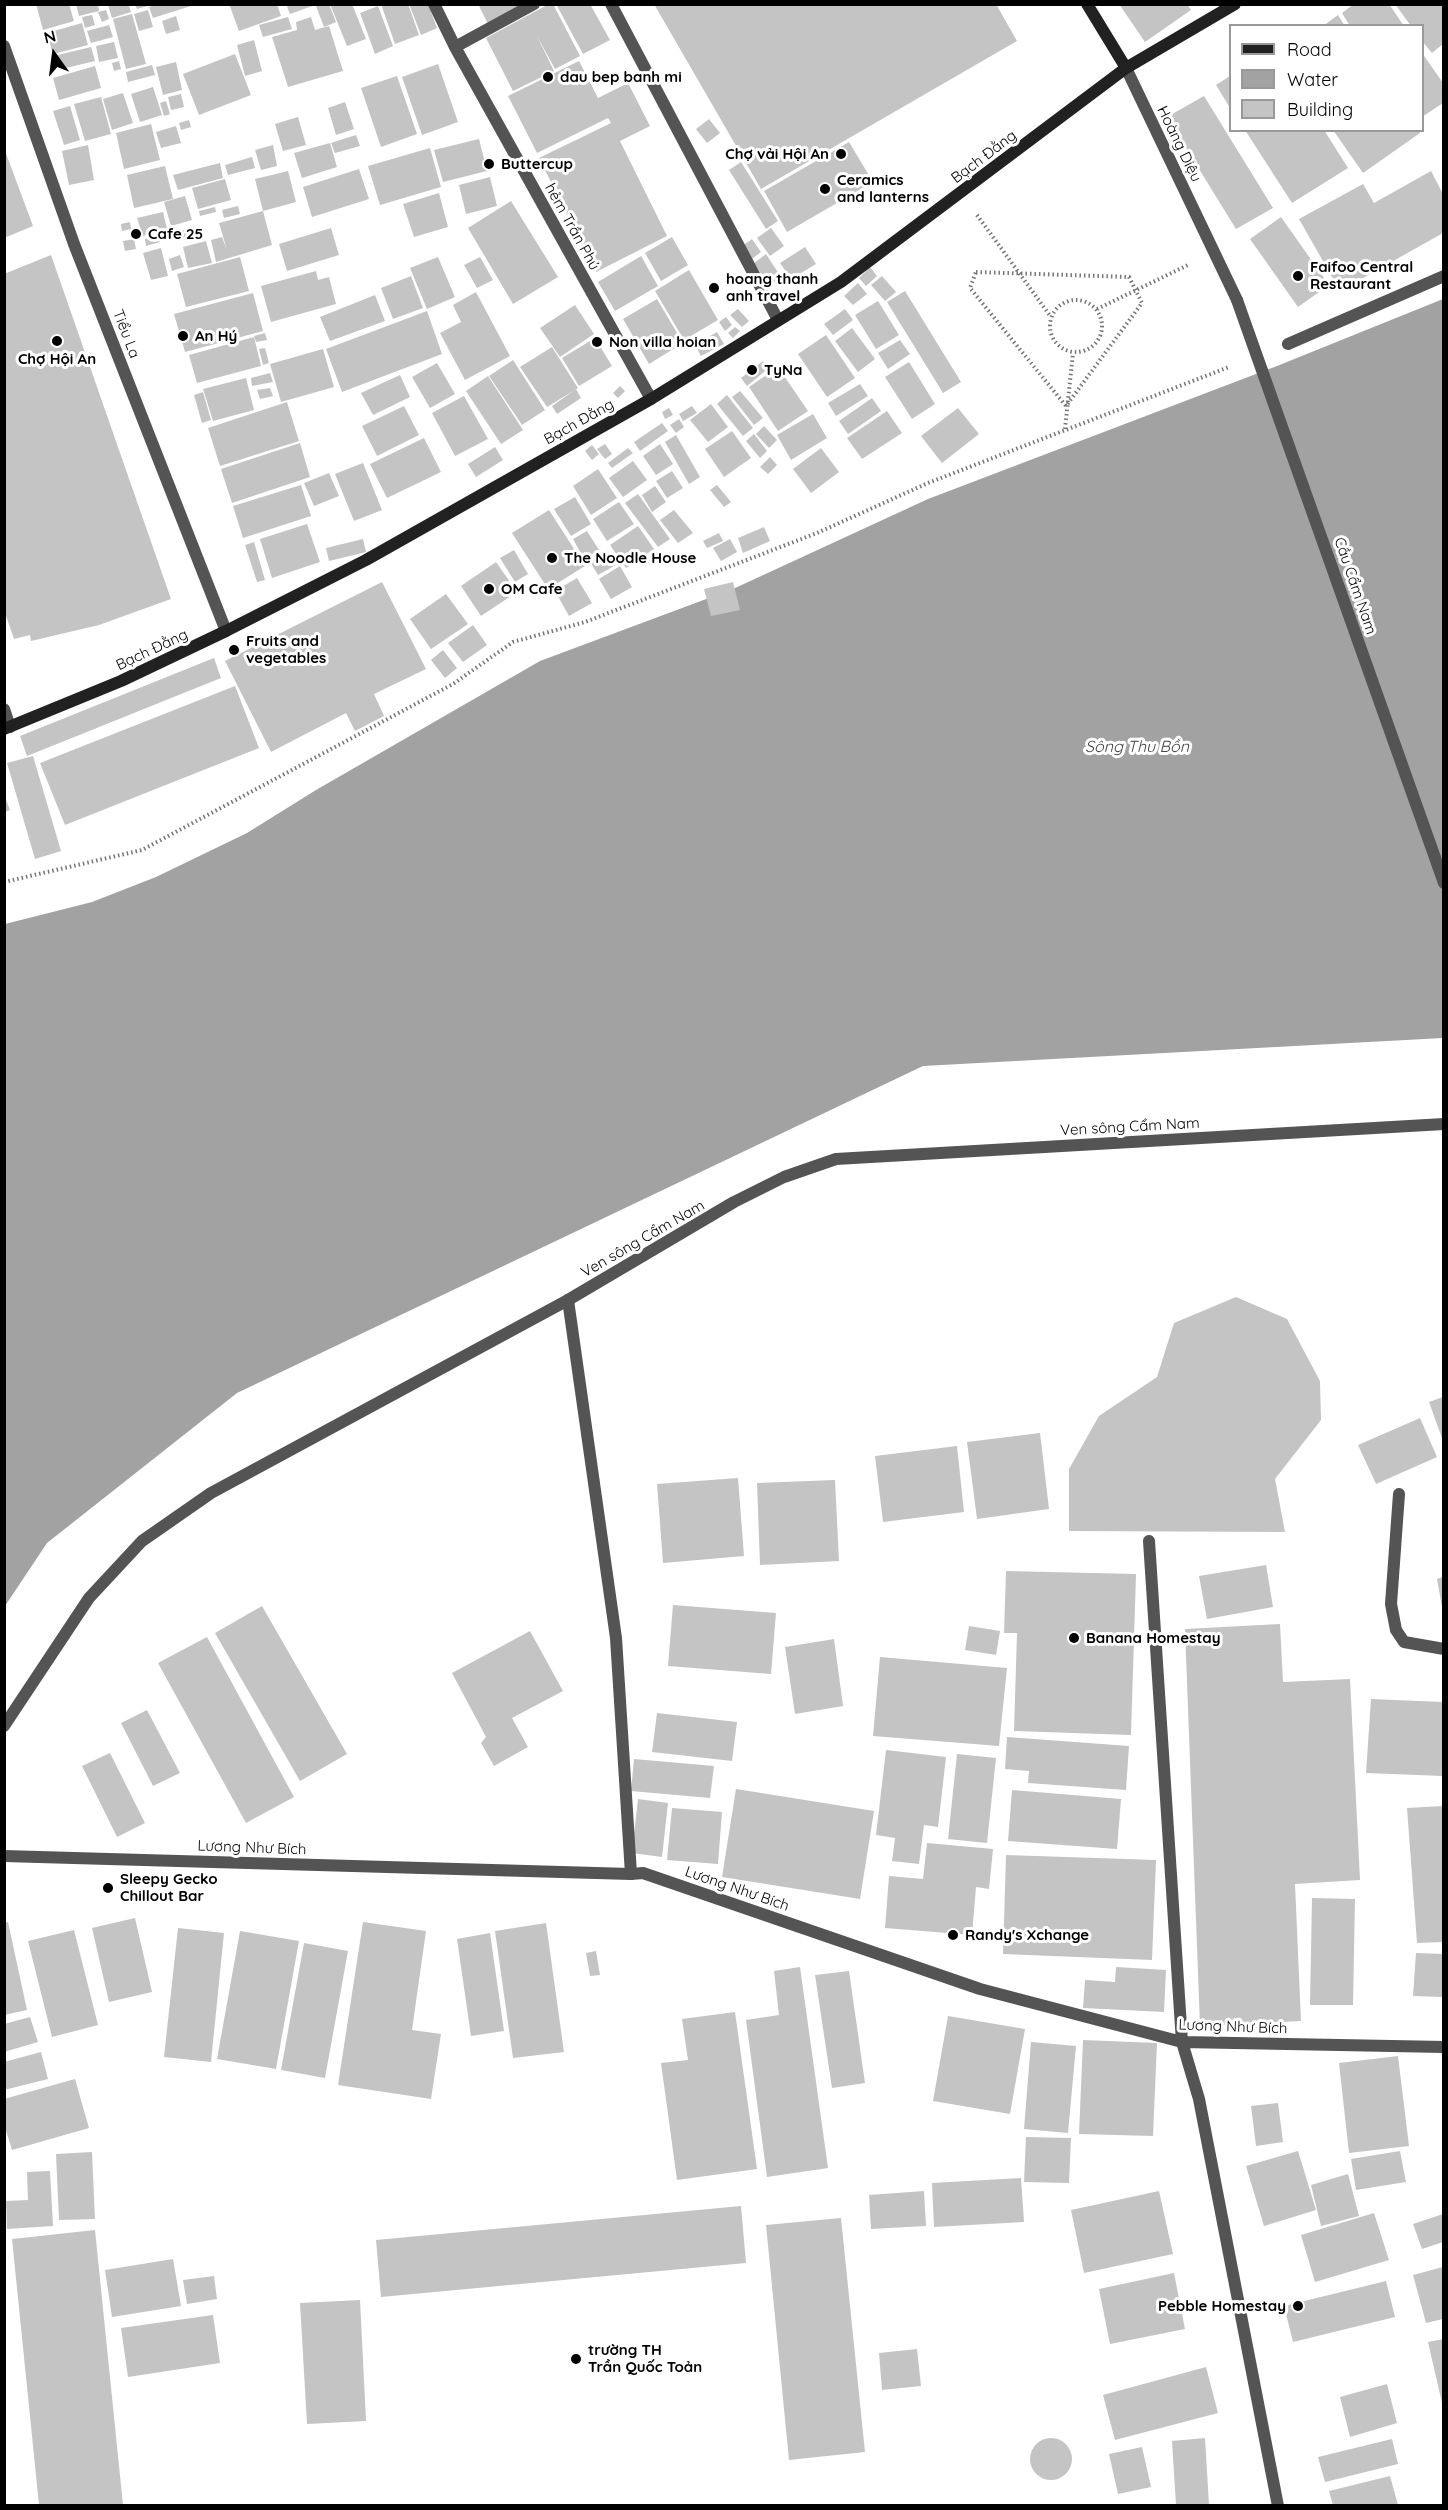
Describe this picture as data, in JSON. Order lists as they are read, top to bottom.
{
  "streets": {
    "street": [
      "Hoàng Diệu",
      "Bạch Đằng",
      "hẻm Trần Phú",
      "Tiểu La",
      "Cầu Cẩm Nam",
      "Ven sông Cẩm Nam",
      "Lương Như Bích"
    ]
  },
  "crossings": [
    ["Hoàng Diệu", "Bạch Đằng"],
    ["Hoàng Diệu", "Cầu Cẩm Nam"],
    ["Bạch Đằng", "hẻm Trần Phú"],
    ["Bạch Đằng", "Tiểu La"]
  ],
  "water": ["Sông Thu Bồn"],
  "places": [
    "dau bep banh mi",
    "Chợ vải Hội An",
    "Buttercup",
    "Ceramics and lanterns",
    "Cafe 25",
    "Faifoo Central Restaurant",
    "hoang thanh anh travel",
    "An Hý",
    "Chợ Hội An",
    "Non villa hoian",
    "TyNa",
    "The Noodle House",
    "OM Cafe",
    "Fruits and vegetables",
    "Banana Homestay",
    "Sleepy Gecko Chillout Bar",
    "Randy's Xchange",
    "Pebble Homestay",
    "trường TH Trần Quốc Toản"
  ],
  "legend": ["Road", "Water", "Building"],
  "north": "top"
}
